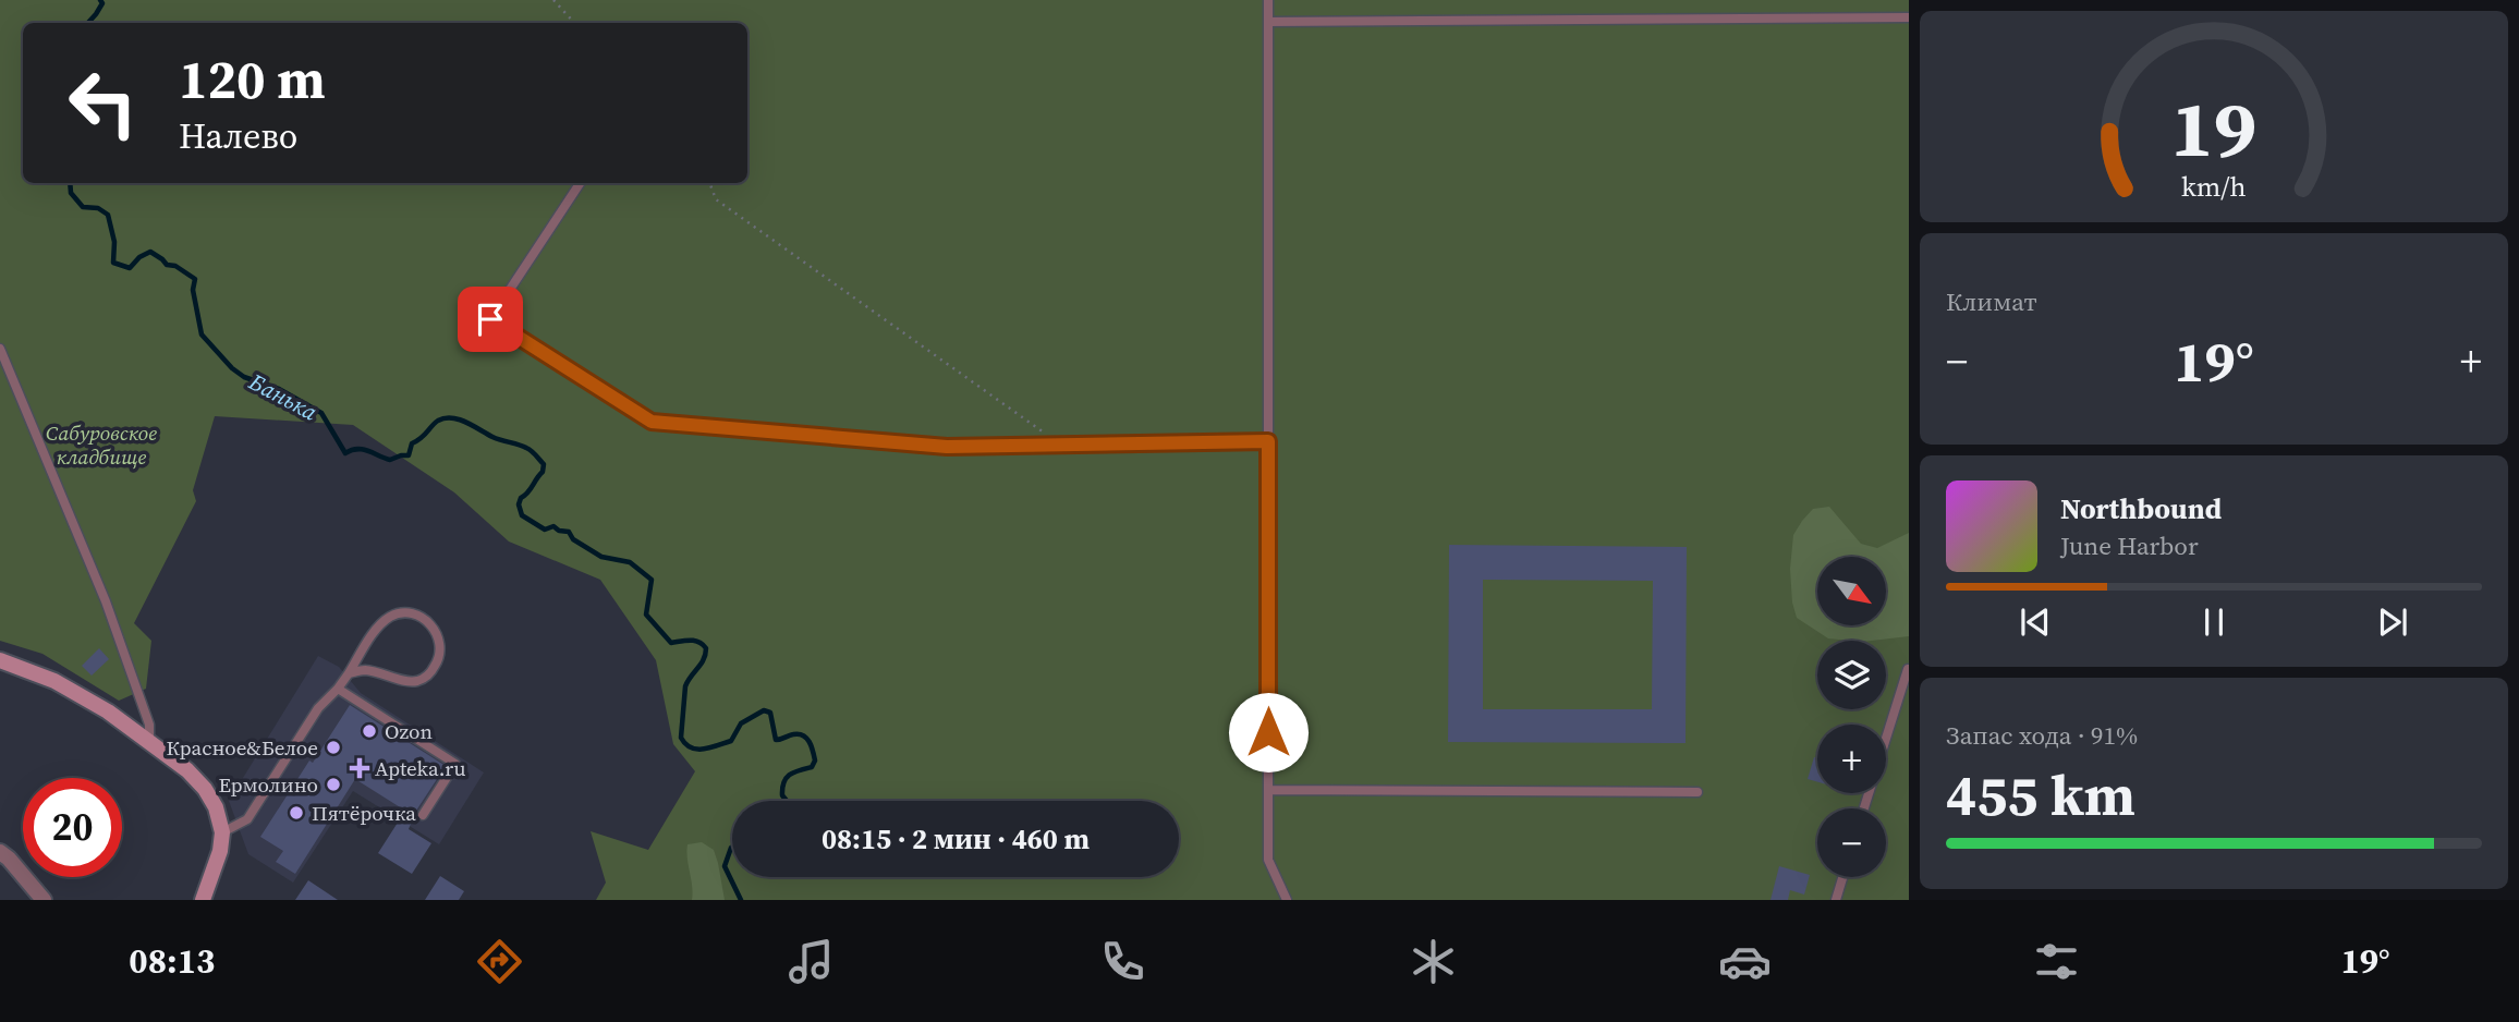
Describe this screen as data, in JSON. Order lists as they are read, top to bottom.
{
  "water": ["Банька"],
  "parks": ["Сабуровское кладбище"],
  "places": {
    "other": [
      "Ozon",
      "Красное&Белое",
      "Ермолино",
      "Пятёрочка"
    ],
    "health": ["Apteka.ru"]
  },
  "north": "bottom right",
  "page": {
    "turn": ["120 m", "Налево"],
    "tile": [
      "Климат",
      ["Запас хода · 91%", "455 km"]
    ],
    "heat": ["−", "19°", "+"],
    "song": ["Northbound", "June Harbor"],
    "map_buttons": ["+", "−"],
    "limit": "20",
    "trip": "08:15 · 2 мин · 460 m",
    "tabs": ["08:13", "19°"],
    "gauge": ["19", "km/h"]
  }
}
